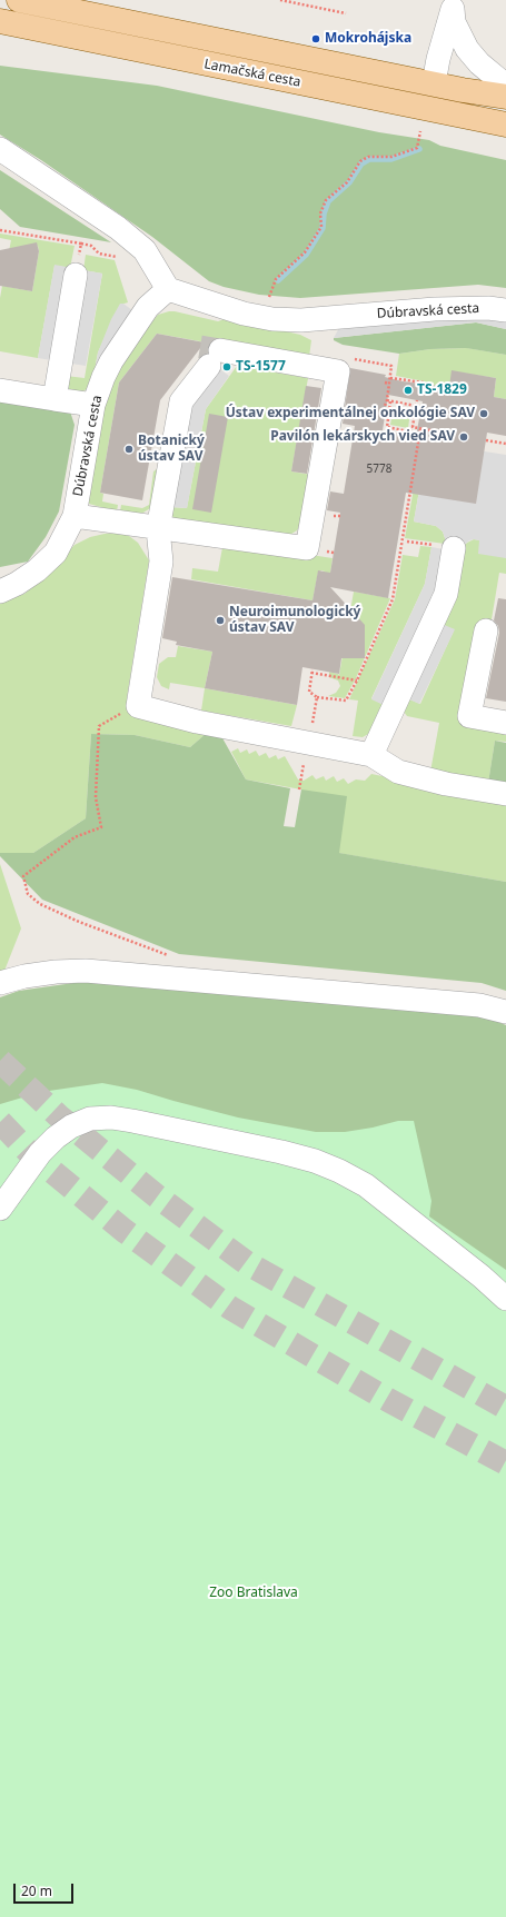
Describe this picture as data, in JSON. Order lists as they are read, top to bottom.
{
  "streets": {
    "main road": ["Lamačská cesta"],
    "street": ["Dúbravská cesta"]
  },
  "parks": ["Zoo Bratislava"],
  "places": [
    "Mokrohájska",
    "TS-1577",
    "TS-1829",
    "Ústav experimentálnej onkológie SAV",
    "Pavilón lekárskych vied SAV",
    "Botanický ústav SAV",
    "Neuroimunologický ústav SAV"
  ],
  "house_numbers": ["5778"],
  "scale_bar": "20 m"
}
